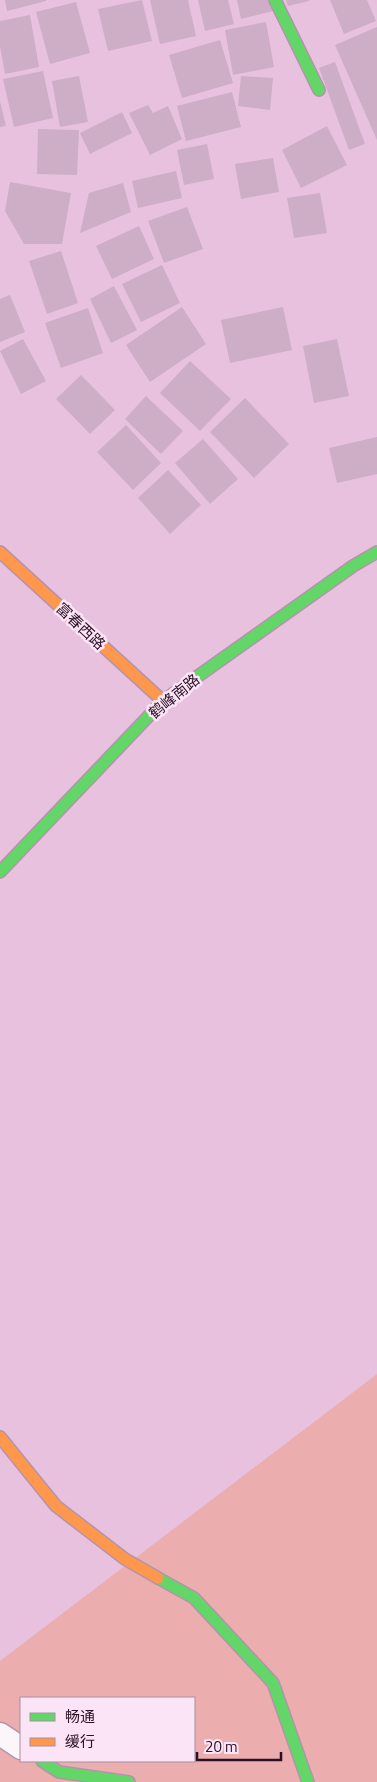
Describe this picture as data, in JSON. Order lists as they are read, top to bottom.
{
  "streets": {
    "street": ["富春西路", "鹤峰南路"]
  },
  "crossings": [
    ["富春西路", "鹤峰南路"]
  ],
  "legend": ["畅通", "缓行"],
  "scale_bar": "20 m"
}
